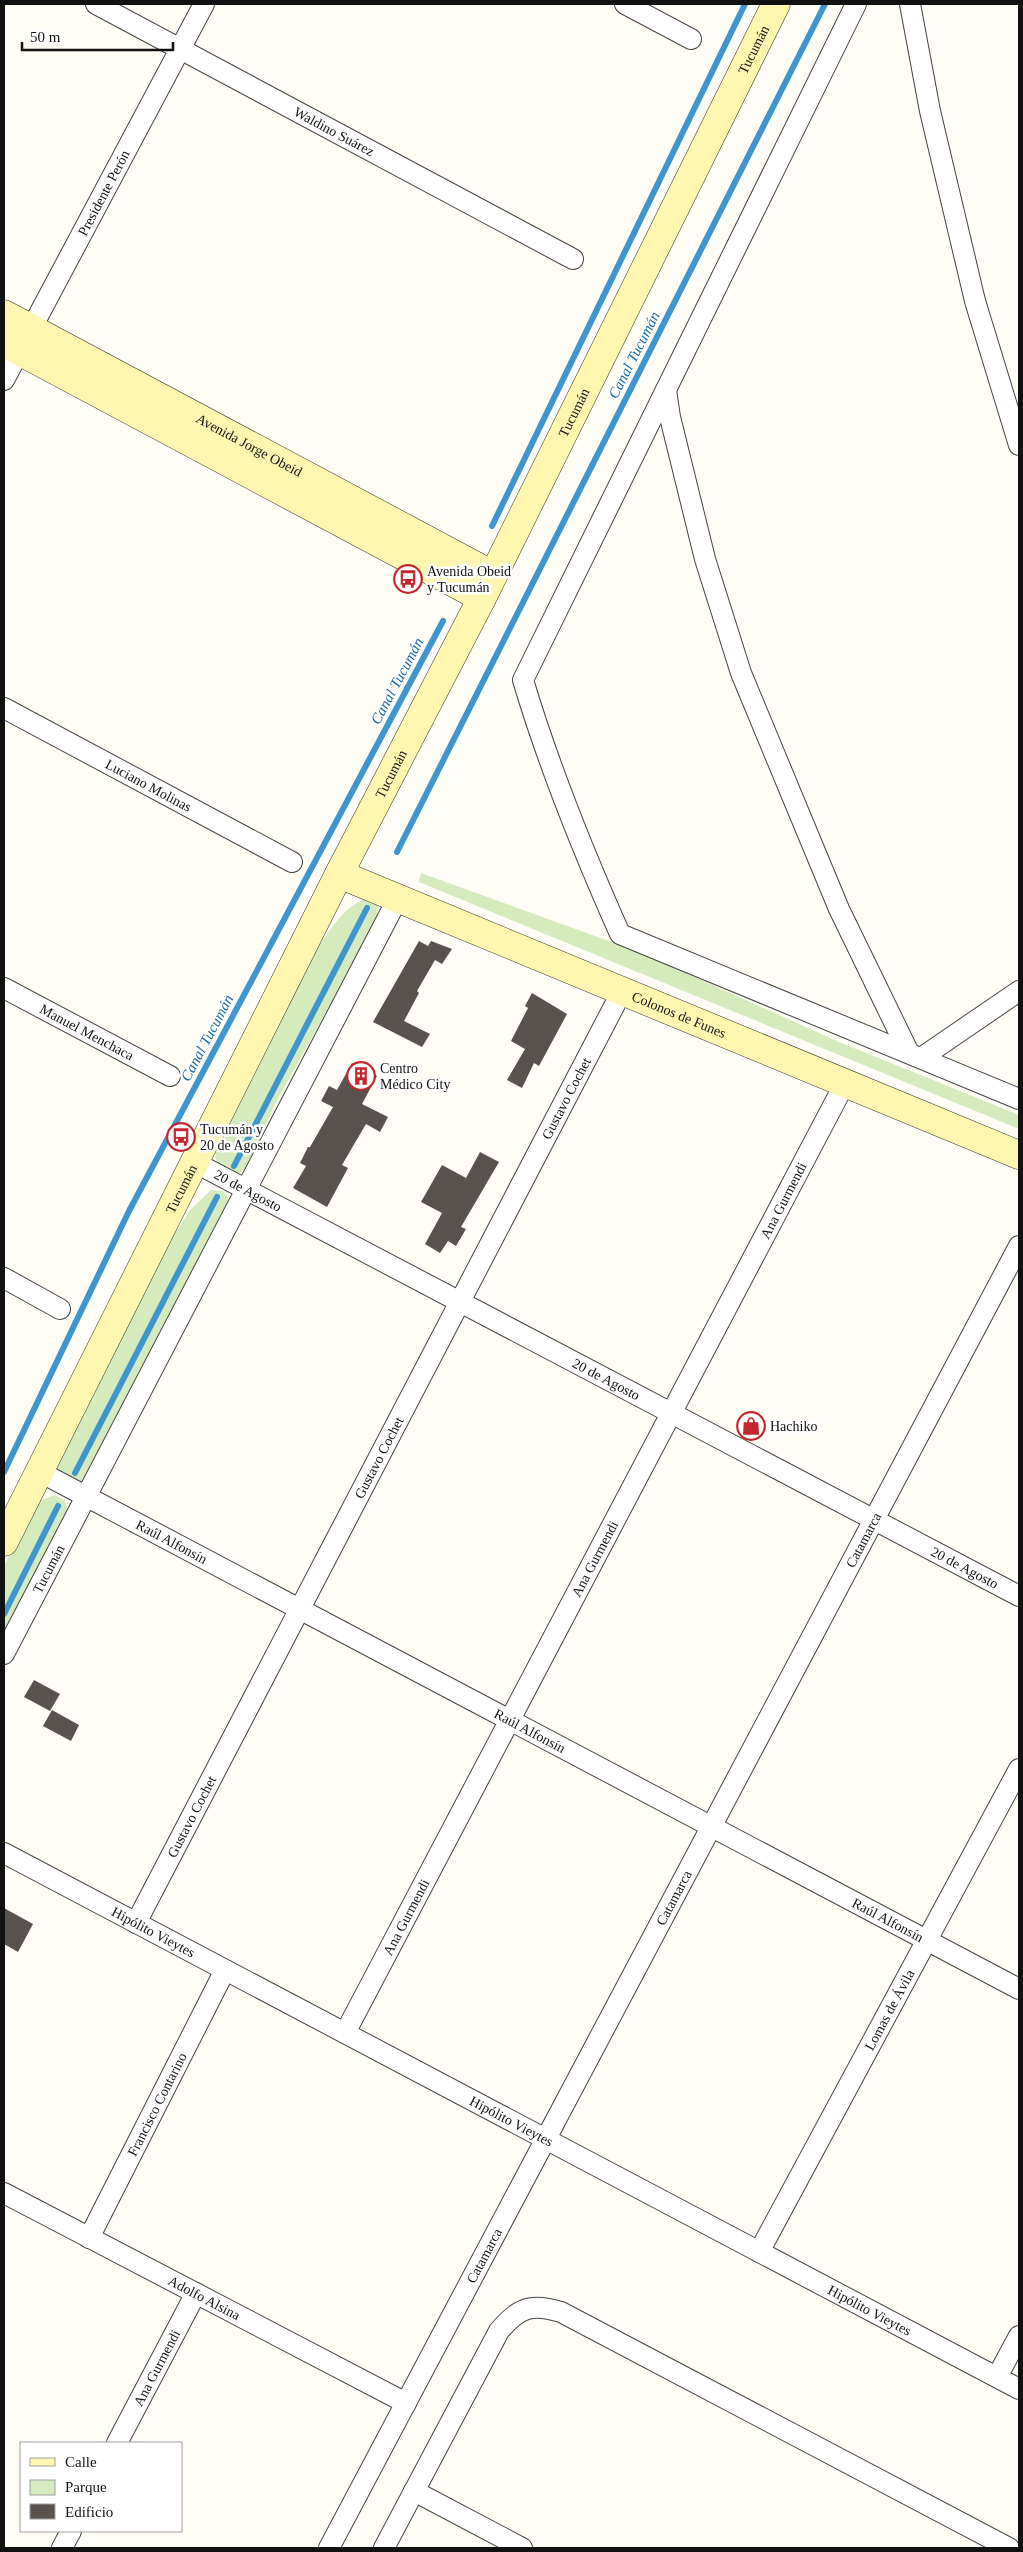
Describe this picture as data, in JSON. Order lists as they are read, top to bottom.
{
  "streets": {
    "main road": ["Tucumán", "Avenida Jorge Obeid", "Colonos de Funes"],
    "street": [
      "Waldino Suárez",
      "Presidente Perón",
      "Luciano Molinas",
      "Manuel Menchaca",
      "Gustavo Cochet",
      "20 de Agosto",
      "Ana Gurmendi",
      "Catamarca",
      "Raúl Alfonsín",
      "Hipólito Vieytes",
      "Lomas de Ávila",
      "Francisco Contarino",
      "Adolfo Alsina"
    ]
  },
  "crossings": [
    ["Tucumán", "Avenida Jorge Obeid"],
    ["Tucumán", "Colonos de Funes"],
    ["Tucumán", "20 de Agosto"],
    ["Tucumán", "Raúl Alfonsín"],
    ["Waldino Suárez", "Presidente Perón"],
    ["Presidente Perón", "Avenida Jorge Obeid"],
    ["Colonos de Funes", "Gustavo Cochet"],
    ["Colonos de Funes", "Ana Gurmendi"],
    ["Gustavo Cochet", "20 de Agosto"],
    ["Gustavo Cochet", "Raúl Alfonsín"],
    ["Gustavo Cochet", "Hipólito Vieytes"],
    ["20 de Agosto", "Ana Gurmendi"],
    ["20 de Agosto", "Catamarca"],
    ["Ana Gurmendi", "Raúl Alfonsín"],
    ["Ana Gurmendi", "Hipólito Vieytes"],
    ["Ana Gurmendi", "Adolfo Alsina"],
    ["Catamarca", "Raúl Alfonsín"],
    ["Catamarca", "Hipólito Vieytes"],
    ["Catamarca", "Adolfo Alsina"],
    ["Raúl Alfonsín", "Lomas de Ávila"],
    ["Hipólito Vieytes", "Lomas de Ávila"],
    ["Hipólito Vieytes", "Francisco Contarino"],
    ["Francisco Contarino", "Adolfo Alsina"]
  ],
  "water": ["Canal Tucumán"],
  "places": {
    "bus stop": ["Avenida Obeid y Tucumán", "Tucumán y 20 de Agosto"],
    "building": ["Centro Médico City"],
    "shop": ["Hachiko"]
  },
  "legend": ["Calle", "Parque", "Edificio"],
  "scale_bar": "50 m"
}
